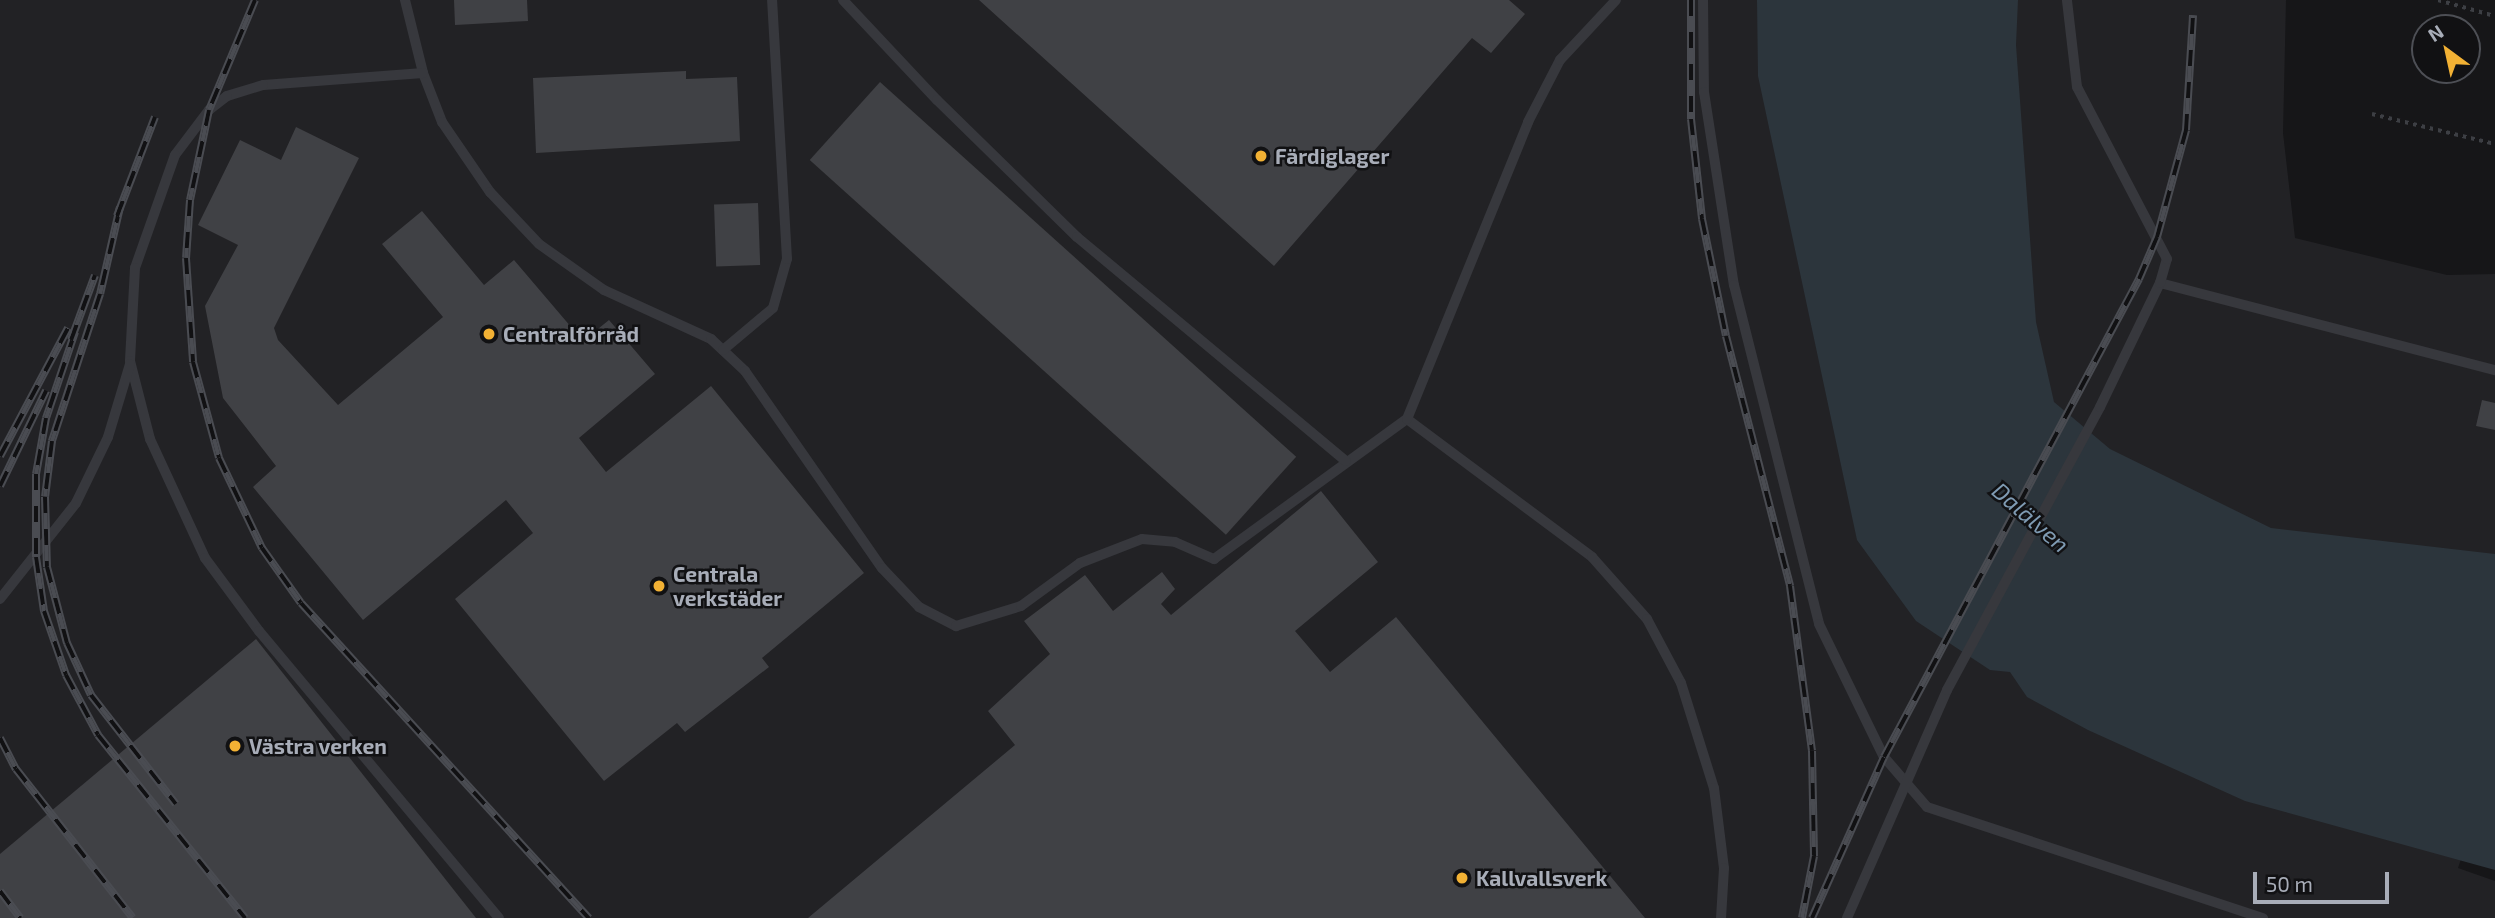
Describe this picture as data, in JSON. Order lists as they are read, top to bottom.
{
  "water": ["Dalälven"],
  "places": [
    "Färdiglager",
    "Centralförråd",
    "Centrala verkstäder",
    "Västra verken",
    "Kallvallsverk"
  ],
  "scale_bar": "50 m",
  "north": "top left"
}
